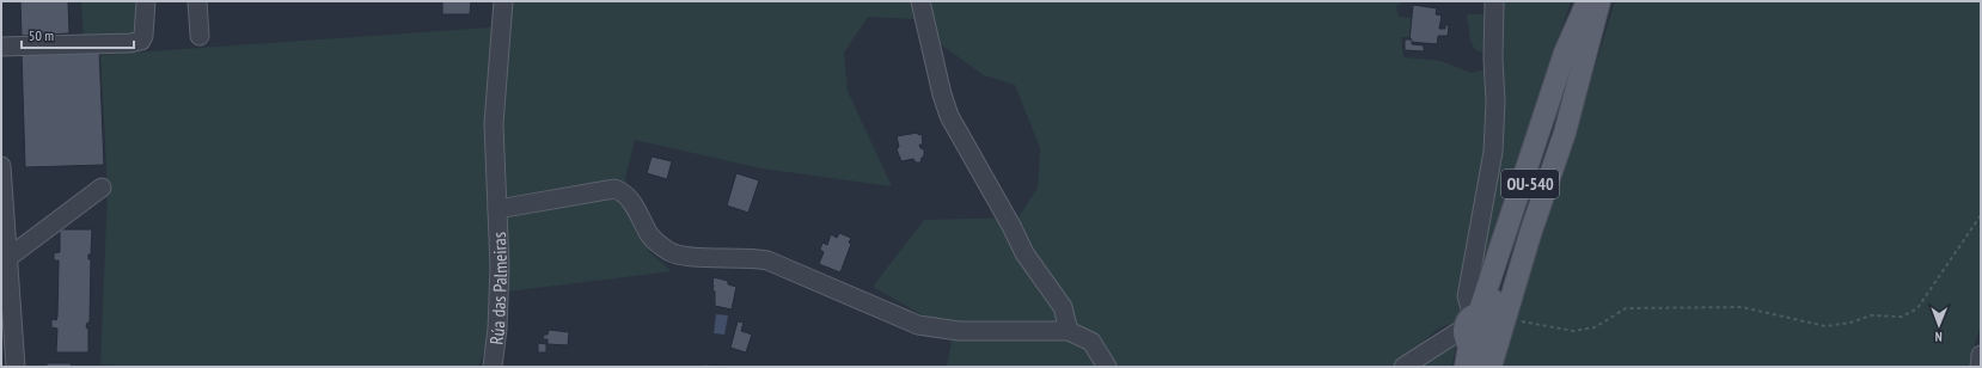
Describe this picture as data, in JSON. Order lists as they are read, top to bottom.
{
  "streets": {
    "main road": ["OU-540"],
    "street": ["Rúa das Palmeiras"]
  },
  "scale_bar": "50 m",
  "north": "bottom"
}
